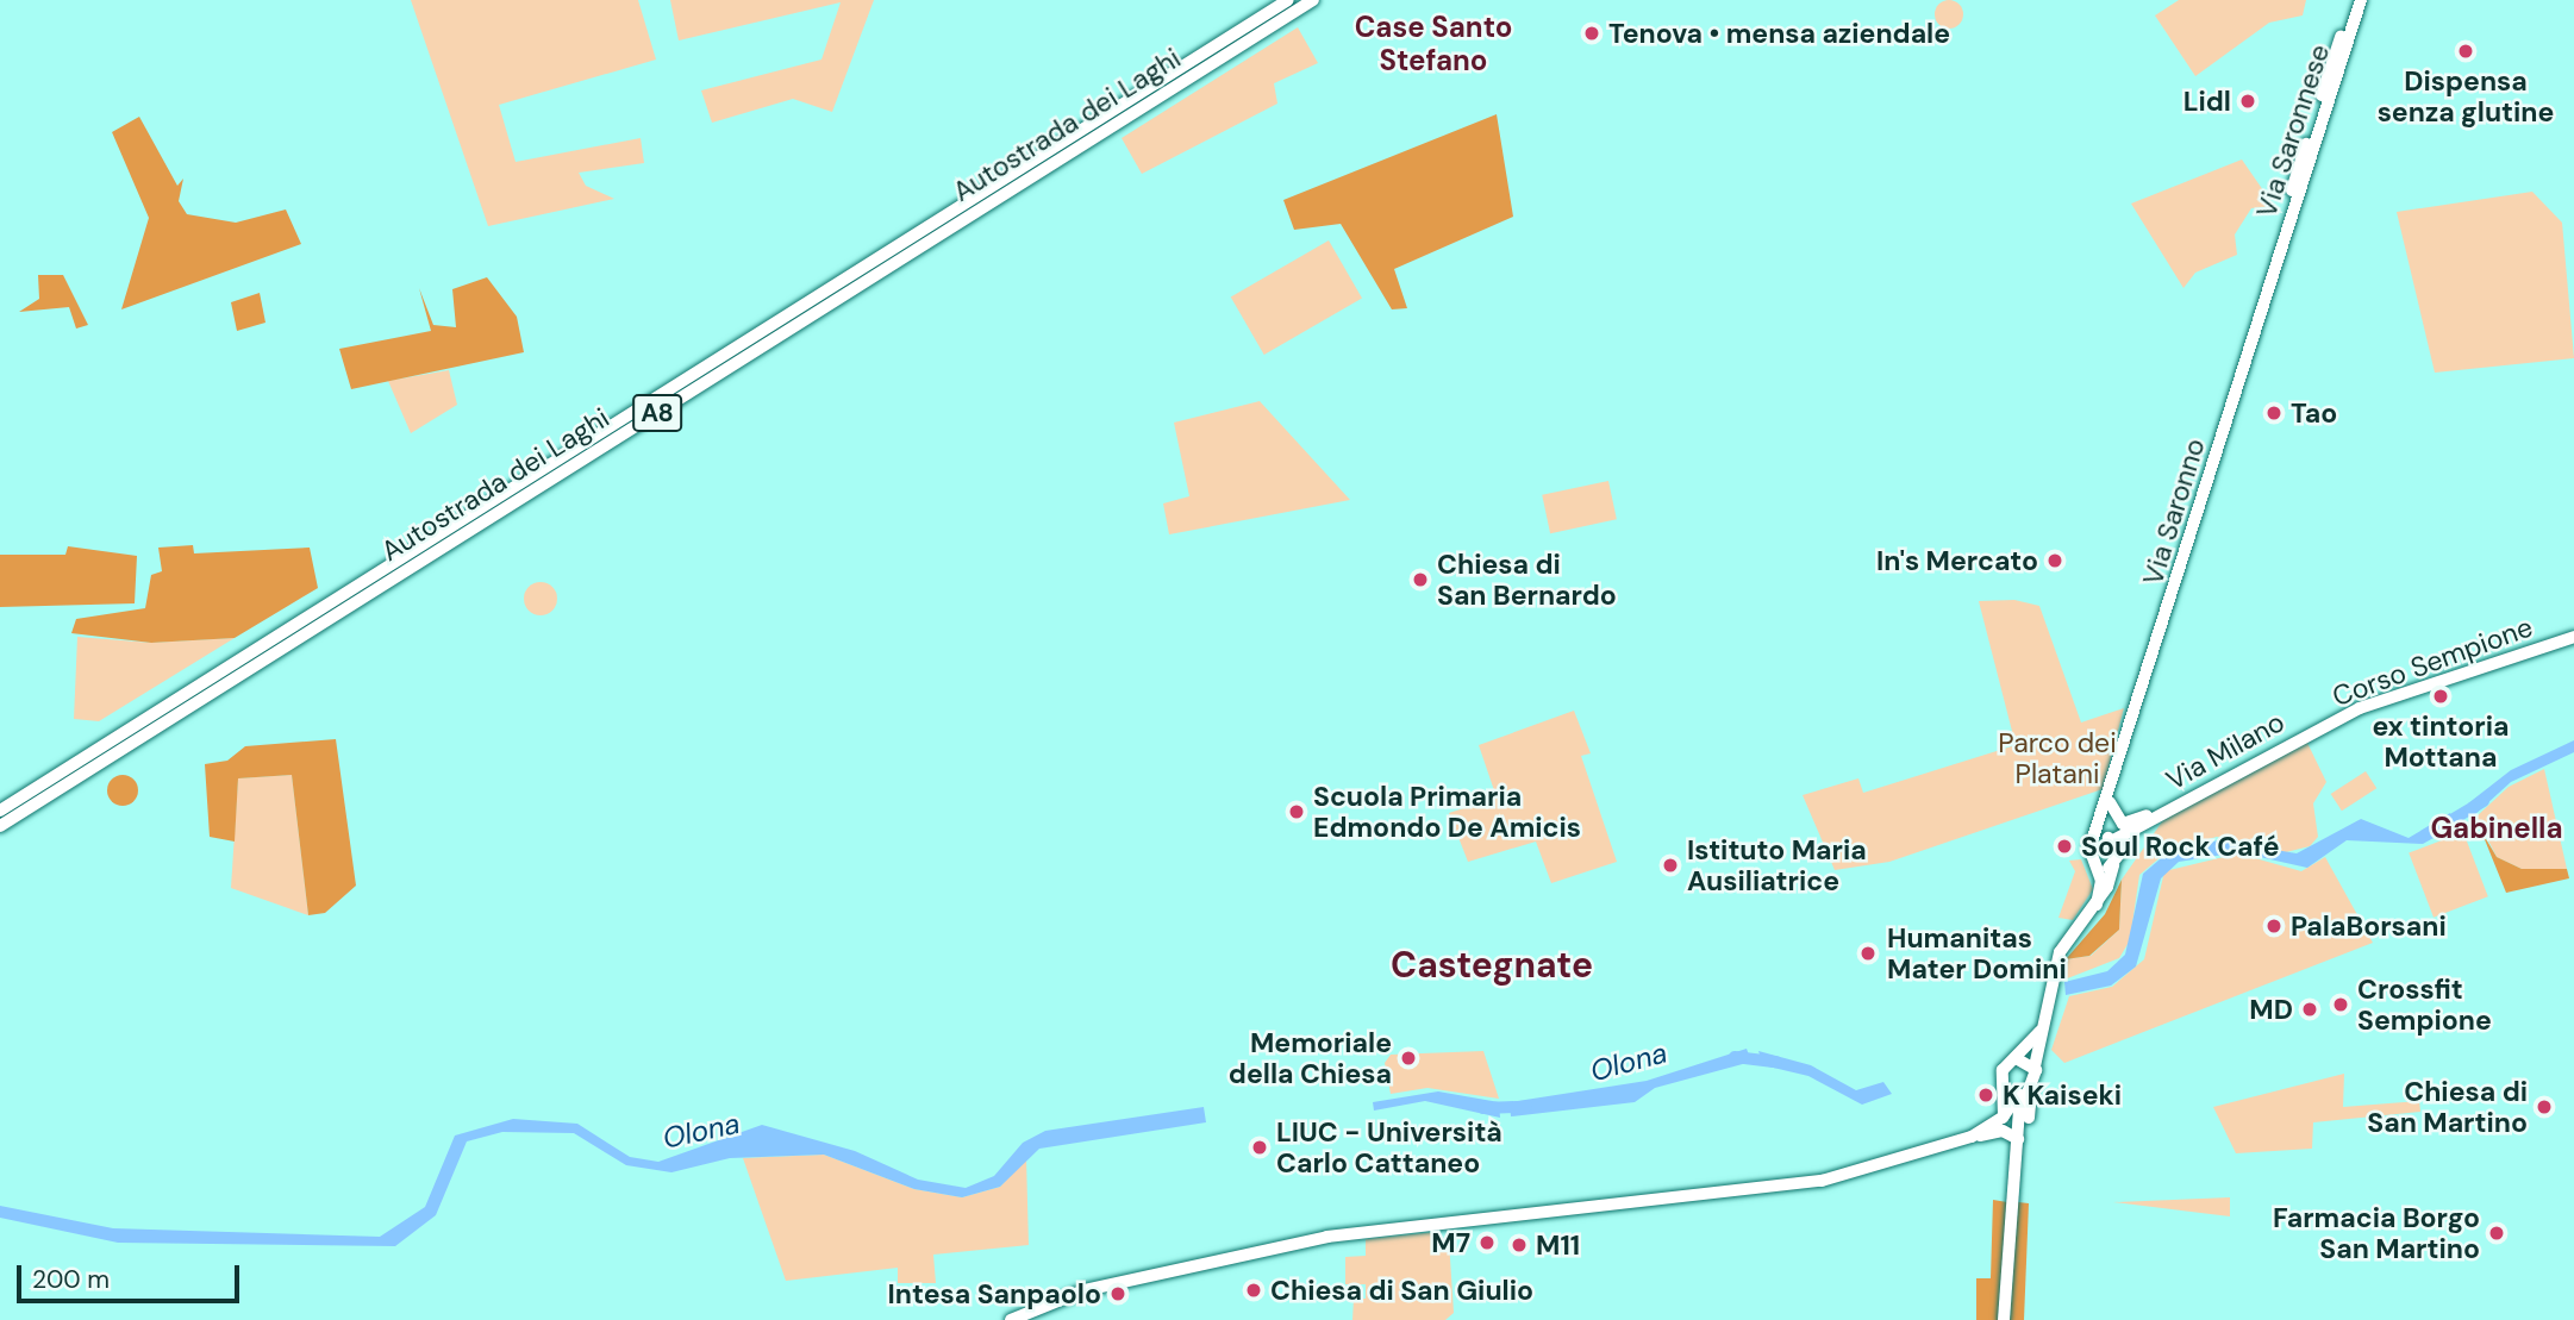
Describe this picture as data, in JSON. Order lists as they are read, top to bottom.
{
  "streets": {
    "highway": ["Autostrada dei Laghi", "A8"],
    "main road": [
      "Via Saronnese",
      "Via Saronno",
      "Corso Sempione",
      "Via Milano"
    ]
  },
  "crossings": [
    ["Via Saronnese", "Via Saronno"],
    ["Via Saronno", "Via Milano"],
    ["Corso Sempione", "Via Milano"]
  ],
  "districts": ["Case Santo Stefano", "Gabinella", "Castegnate"],
  "water": ["Olona"],
  "parks": ["Parco dei Platani"],
  "places": [
    "Tenova • mensa aziendale",
    "Dispensa senza glutine",
    "Lidl",
    "Tao",
    "In's Mercato",
    "Chiesa di San Bernardo",
    "ex tintoria Mottana",
    "Scuola Primaria Edmondo De Amicis",
    "Soul Rock Café",
    "Istituto Maria Ausiliatrice",
    "PalaBorsani",
    "Humanitas Mater Domini",
    "Crossfit Sempione",
    "MD",
    "Memoriale della Chiesa",
    "K Kaiseki",
    "Chiesa di San Martino",
    "LIUC - Università Carlo Cattaneo",
    "Farmacia Borgo San Martino",
    "M7",
    "M11",
    "Chiesa di San Giulio",
    "Intesa Sanpaolo"
  ],
  "scale_bar": "200 m"
}
